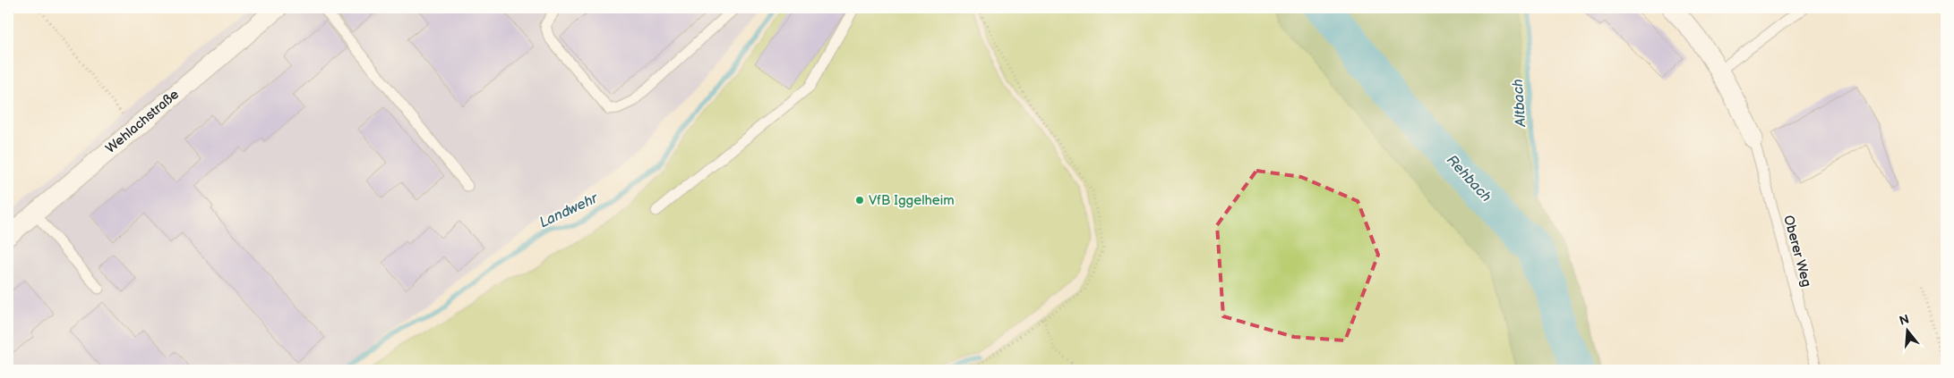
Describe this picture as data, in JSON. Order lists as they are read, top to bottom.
{
  "streets": {
    "street": ["Wehlachstraße"],
    "lane": ["Oberer Weg"]
  },
  "water": ["Altbach", "Rehbach", "Landwehr"],
  "places": ["VfB Iggelheim"],
  "north": "top"
}
